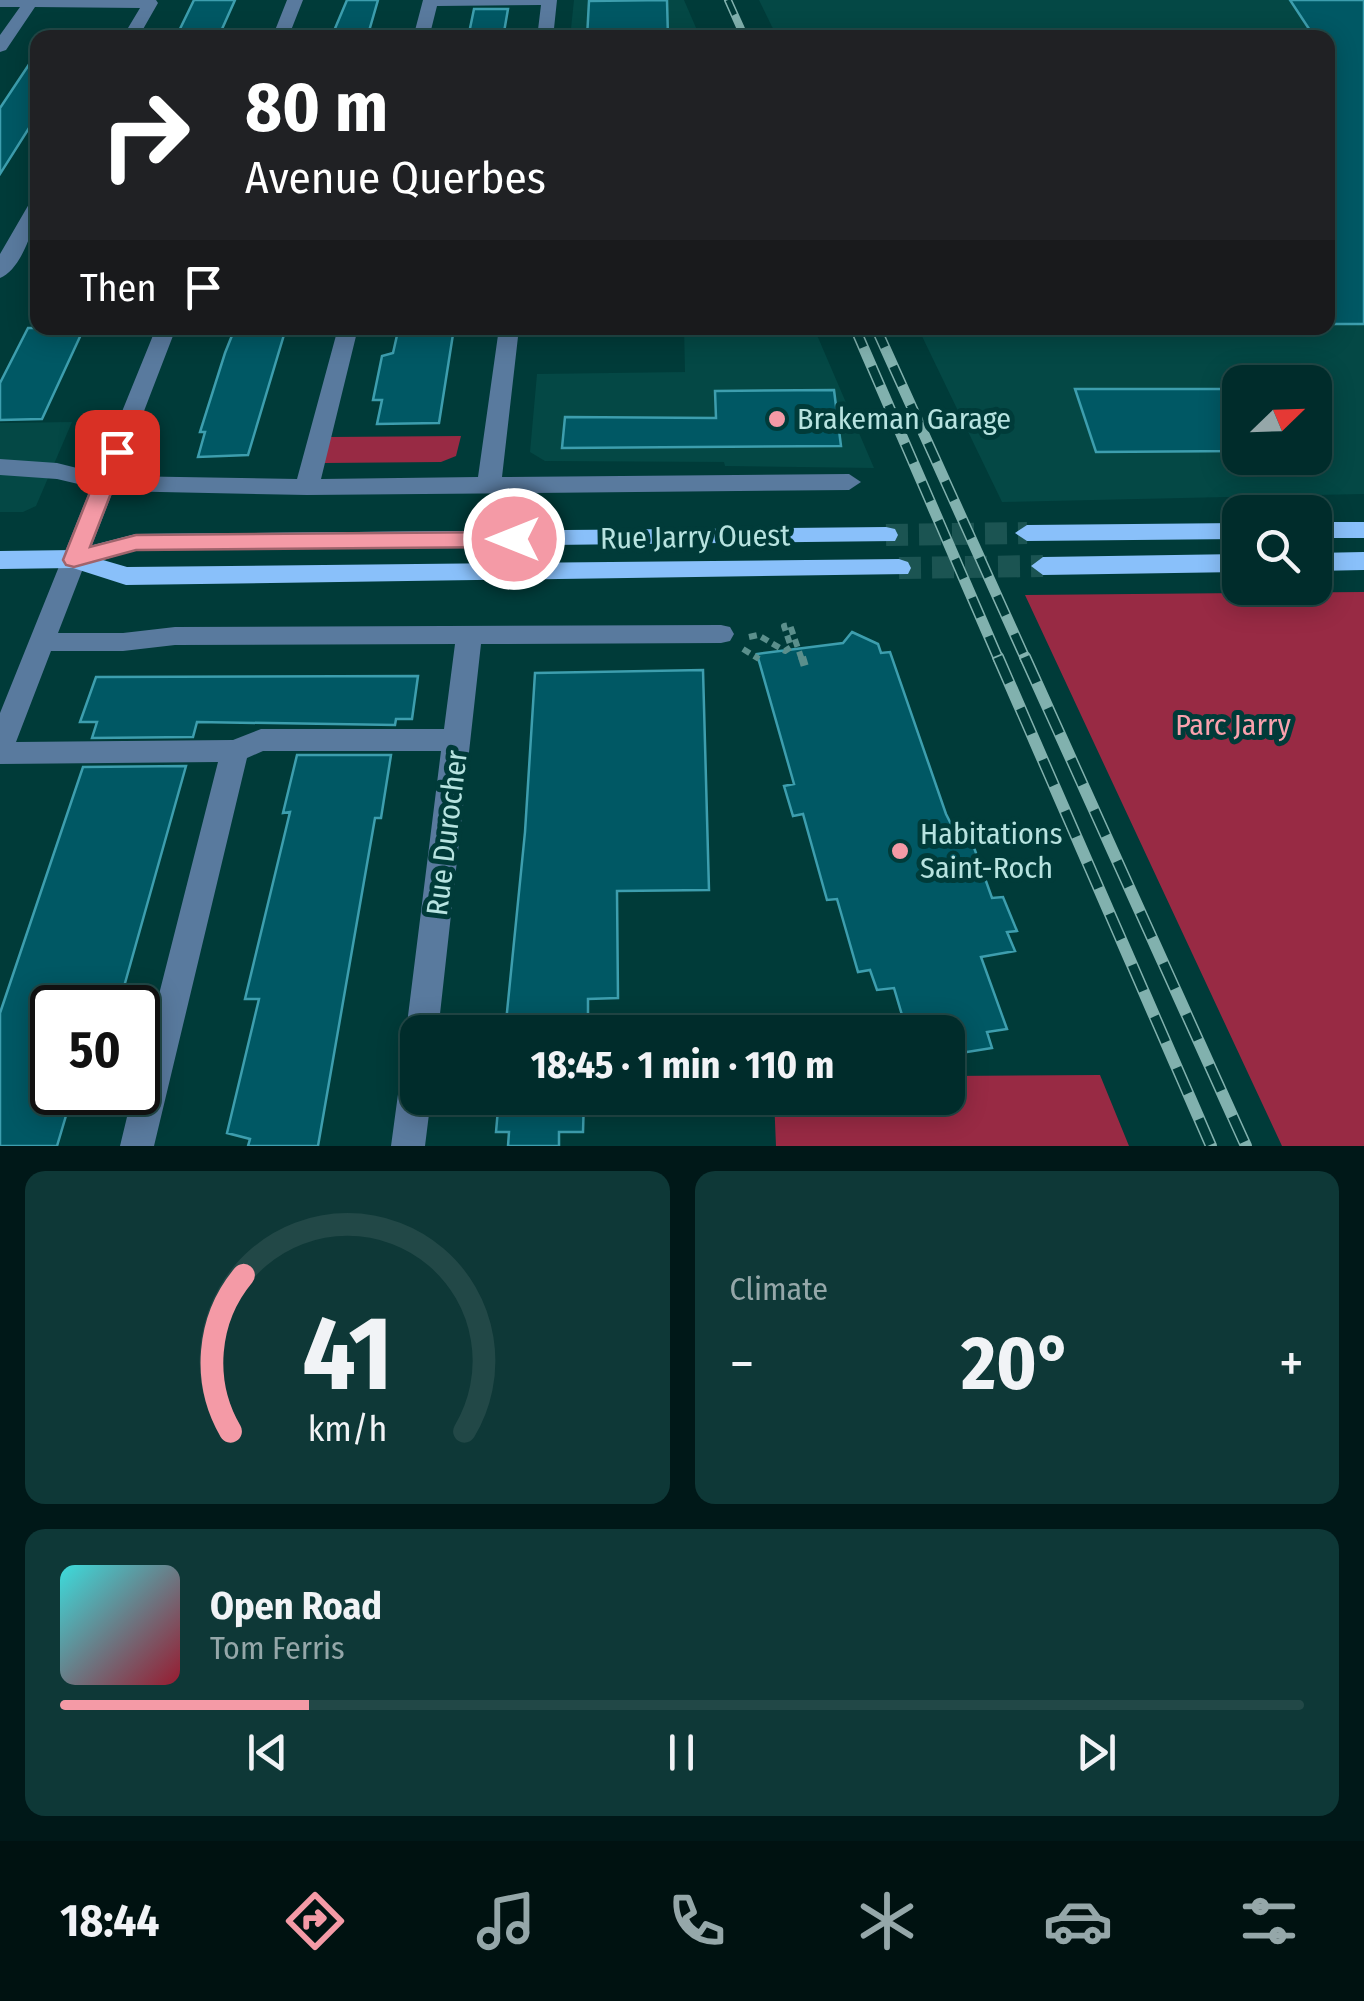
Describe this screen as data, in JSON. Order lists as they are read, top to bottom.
{
  "streets": {
    "main road": ["Rue Jarry Ouest"],
    "street": ["Rue Durocher"]
  },
  "parks": ["Parc Jarry"],
  "places": ["Brakeman Garage", "Habitations Saint-Roch"],
  "north": "top right",
  "page": {
    "turn": ["80 m", "Avenue Querbes"],
    "then": "Then",
    "limit": "50",
    "trip": "18:45 · 1 min · 110 m",
    "tile": "Climate",
    "heat": ["−", "20°", "+"],
    "song": ["Open Road", "Tom Ferris"],
    "tabs": "18:44",
    "gauge": ["41", "km/h"]
  }
}
